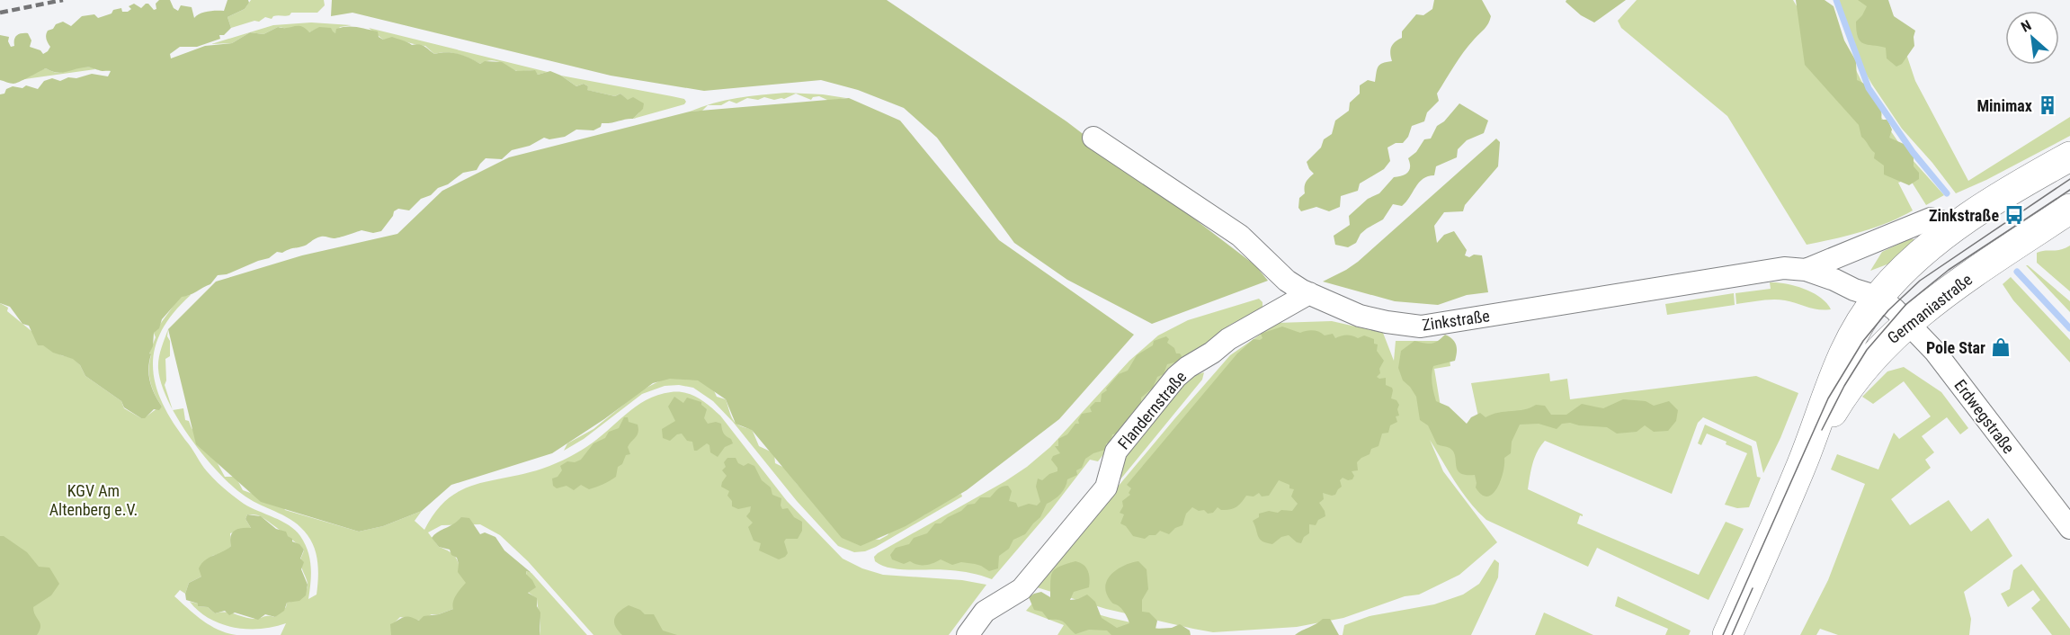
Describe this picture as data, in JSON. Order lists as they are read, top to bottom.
{
  "streets": {
    "main road": ["Germaniastraße"],
    "street": ["Zinkstraße", "Flandernstraße", "Erdwegstraße"]
  },
  "crossings": [
    ["Germaniastraße", "Zinkstraße"],
    ["Germaniastraße", "Erdwegstraße"],
    ["Zinkstraße", "Flandernstraße"],
    ["Zinkstraße", "Erdwegstraße"]
  ],
  "parks": ["KGV Am Altenberg e.V."],
  "places": {
    "building": ["Minimax"],
    "bus stop": ["Zinkstraße"],
    "shop": ["Pole Star"]
  },
  "north": "top left"
}
